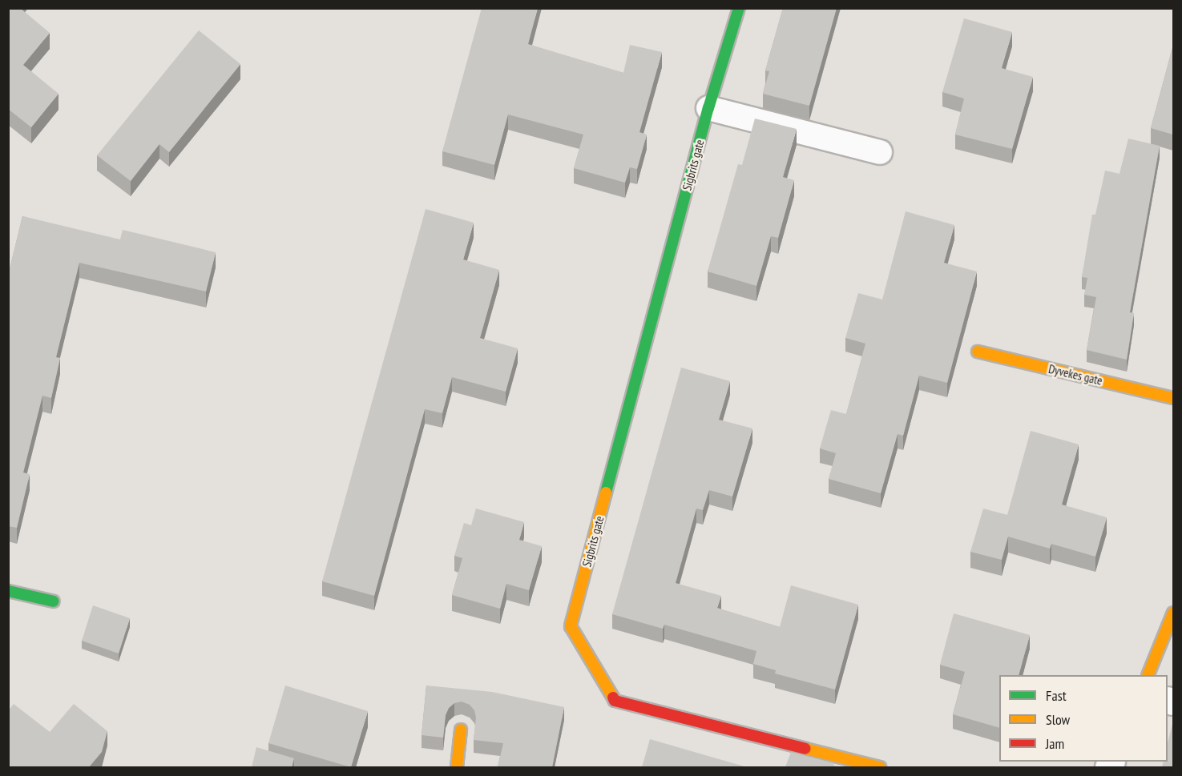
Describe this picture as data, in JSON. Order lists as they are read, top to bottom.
{
  "streets": {
    "street": ["Sigbrits gate", "Dyvekes gate"]
  },
  "legend": ["Fast", "Slow", "Jam"]
}
